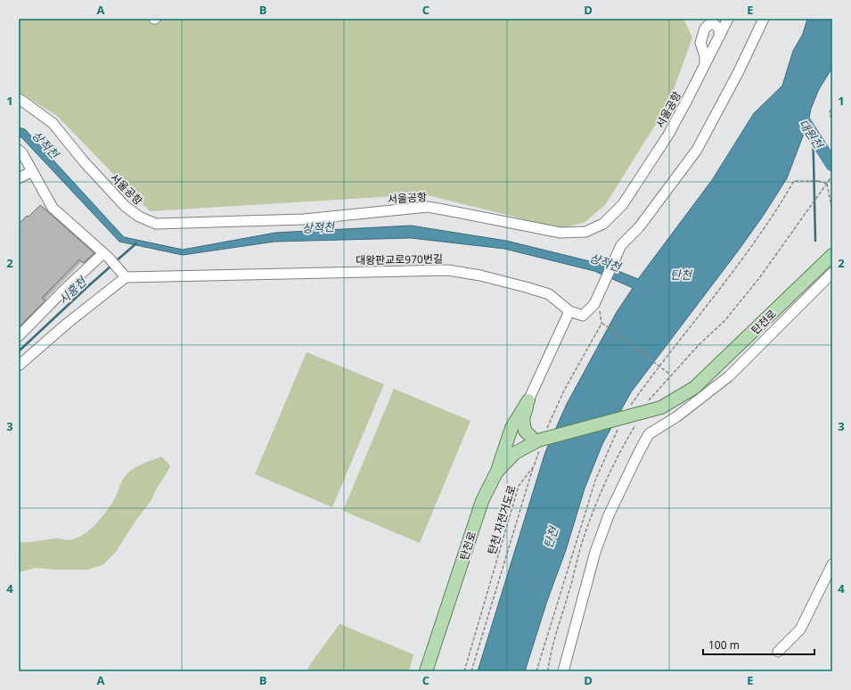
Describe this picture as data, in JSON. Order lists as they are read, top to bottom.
{
  "streets": {
    "main road": ["탄천로"],
    "street": ["서울공항", "대왕판교로970번길"],
    "path": ["탄천 자전거도로"]
  },
  "crossings": [
    ["탄천로", "탄천 자전거도로"]
  ],
  "water": [
    "대원천",
    "상적천",
    "탄천",
    "시흥천"
  ],
  "scale_bar": "100 m",
  "grid": {
    "columns": [
      "A",
      "B",
      "C",
      "D",
      "E"
    ],
    "rows": [
      "1",
      "2",
      "3",
      "4"
    ]
  }
}
